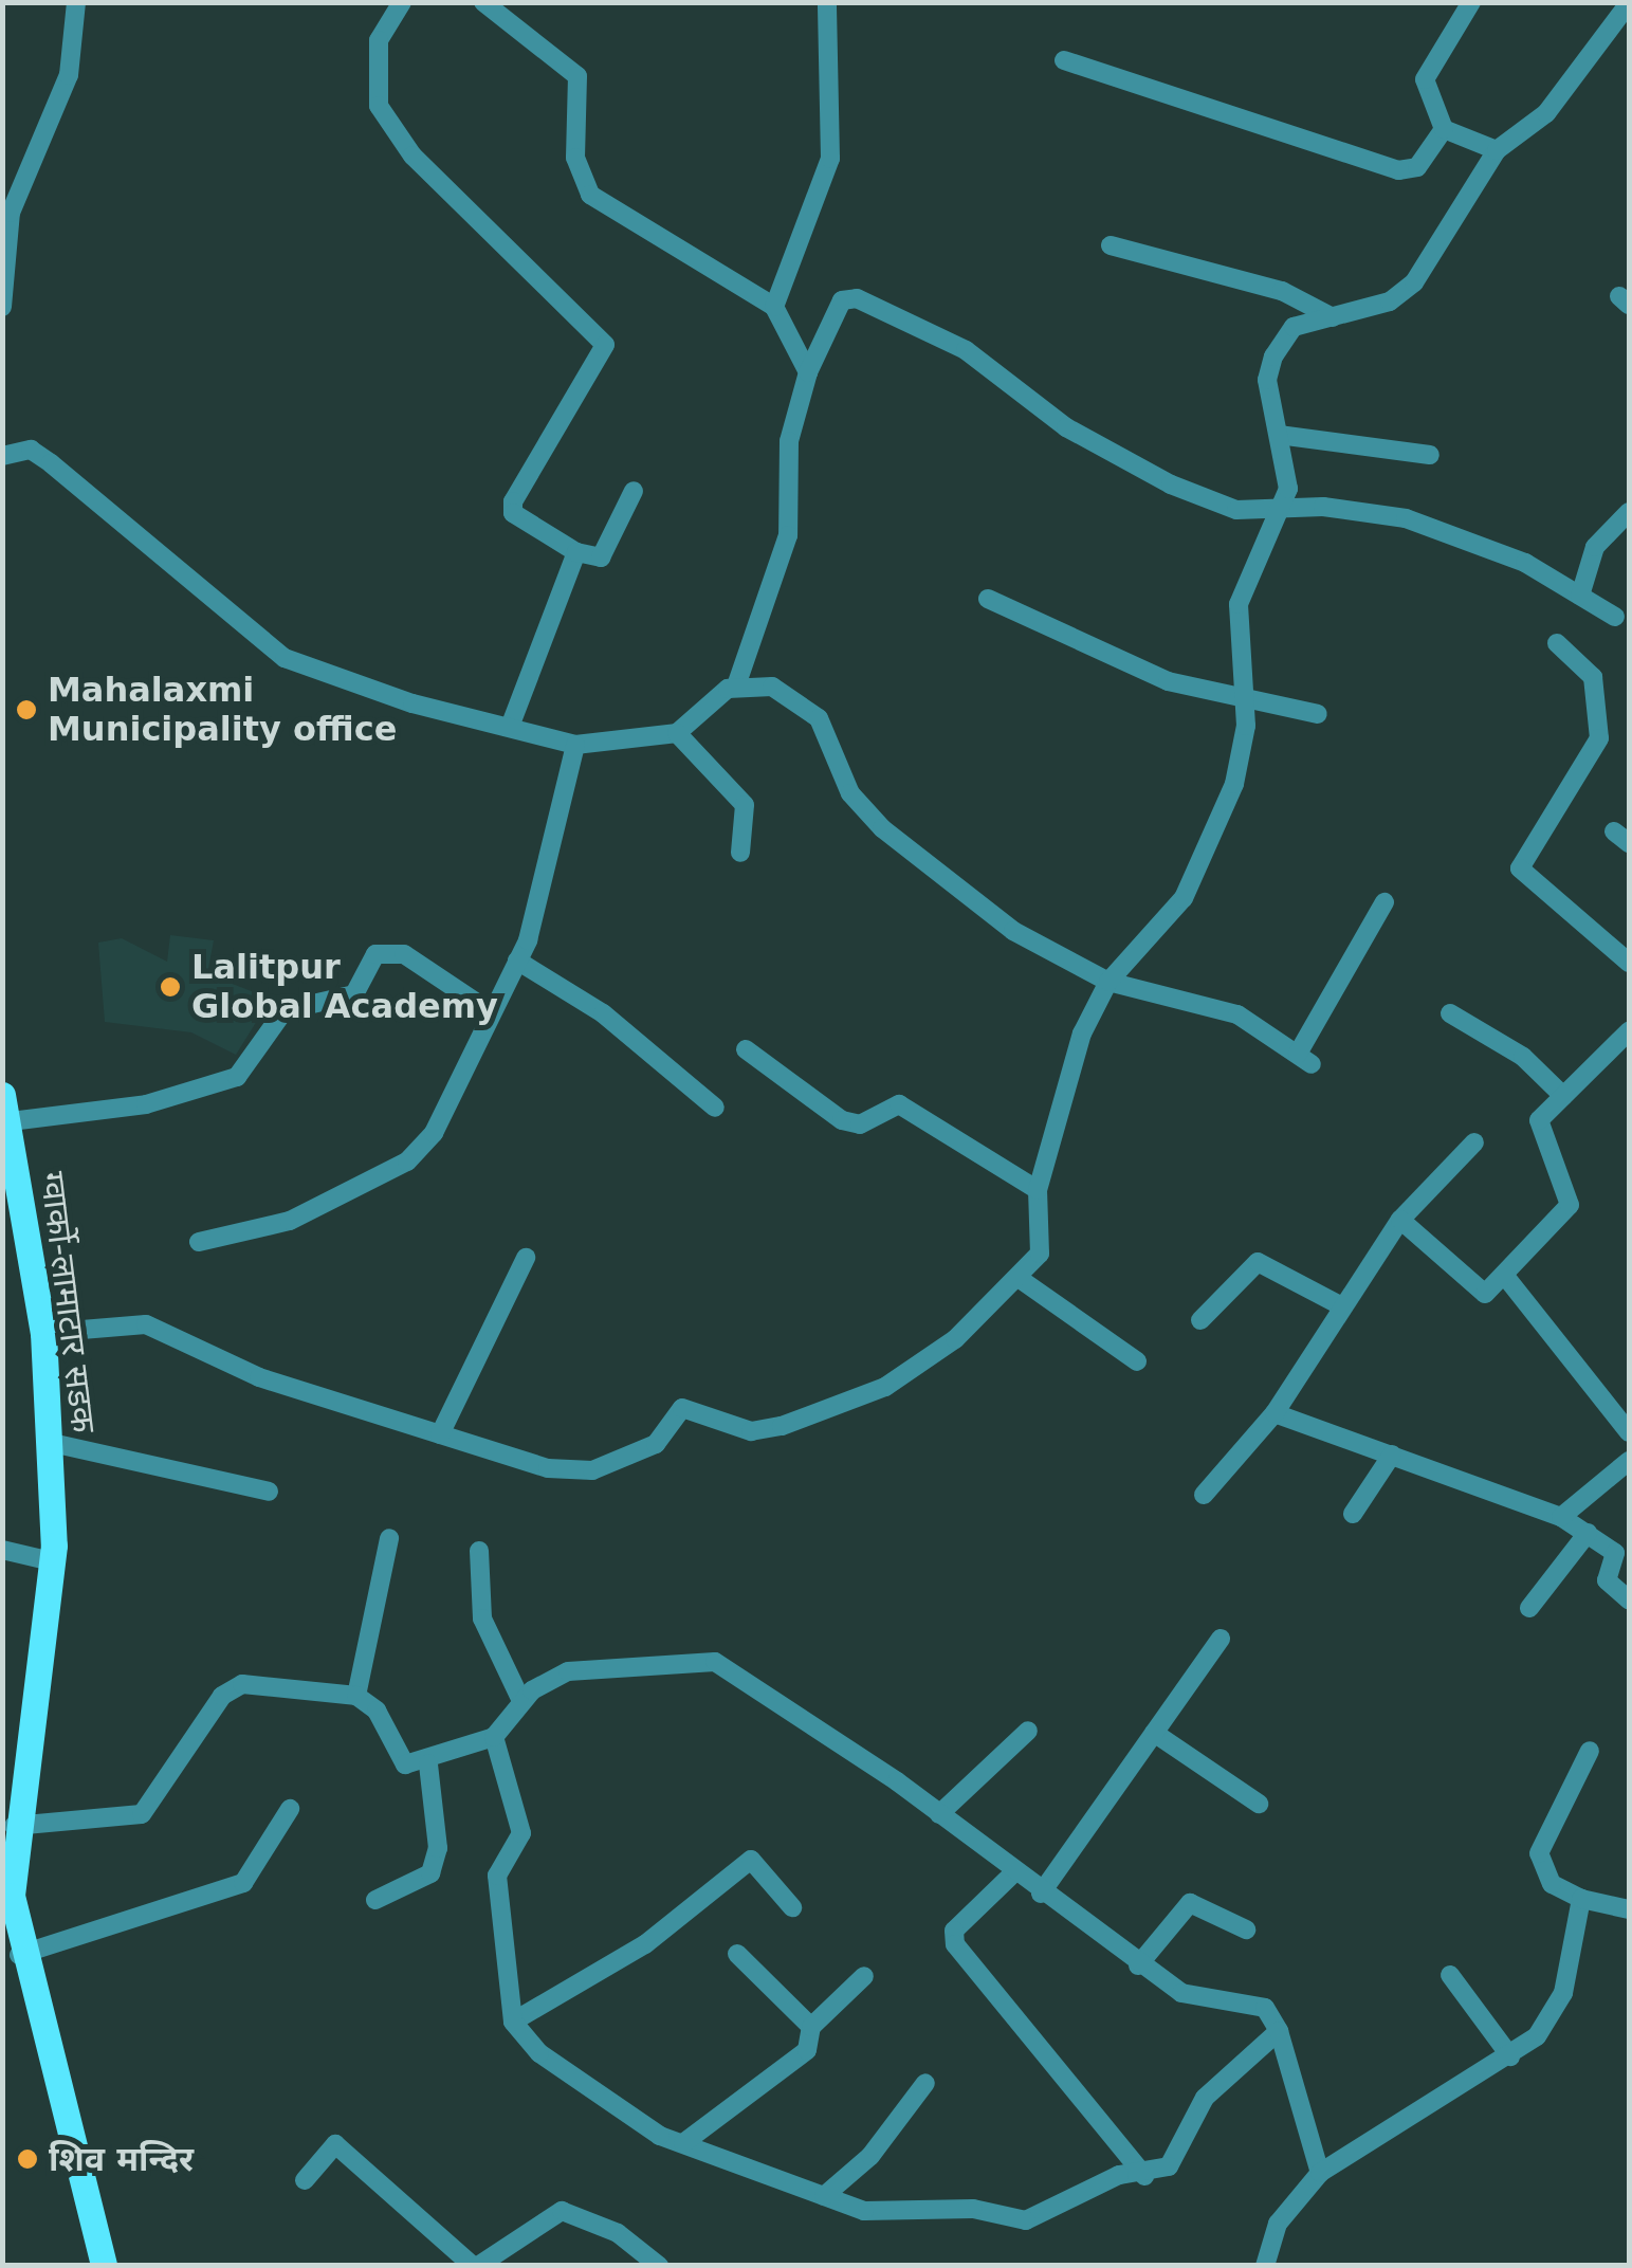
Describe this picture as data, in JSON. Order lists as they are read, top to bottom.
{
  "streets": {
    "main road": ["ग्वार्को-लामाटार सडक"]
  },
  "places": ["Mahalaxmi Municipality office", "Lalitpur Global Academy", "शिव मन्दिर"]
}
